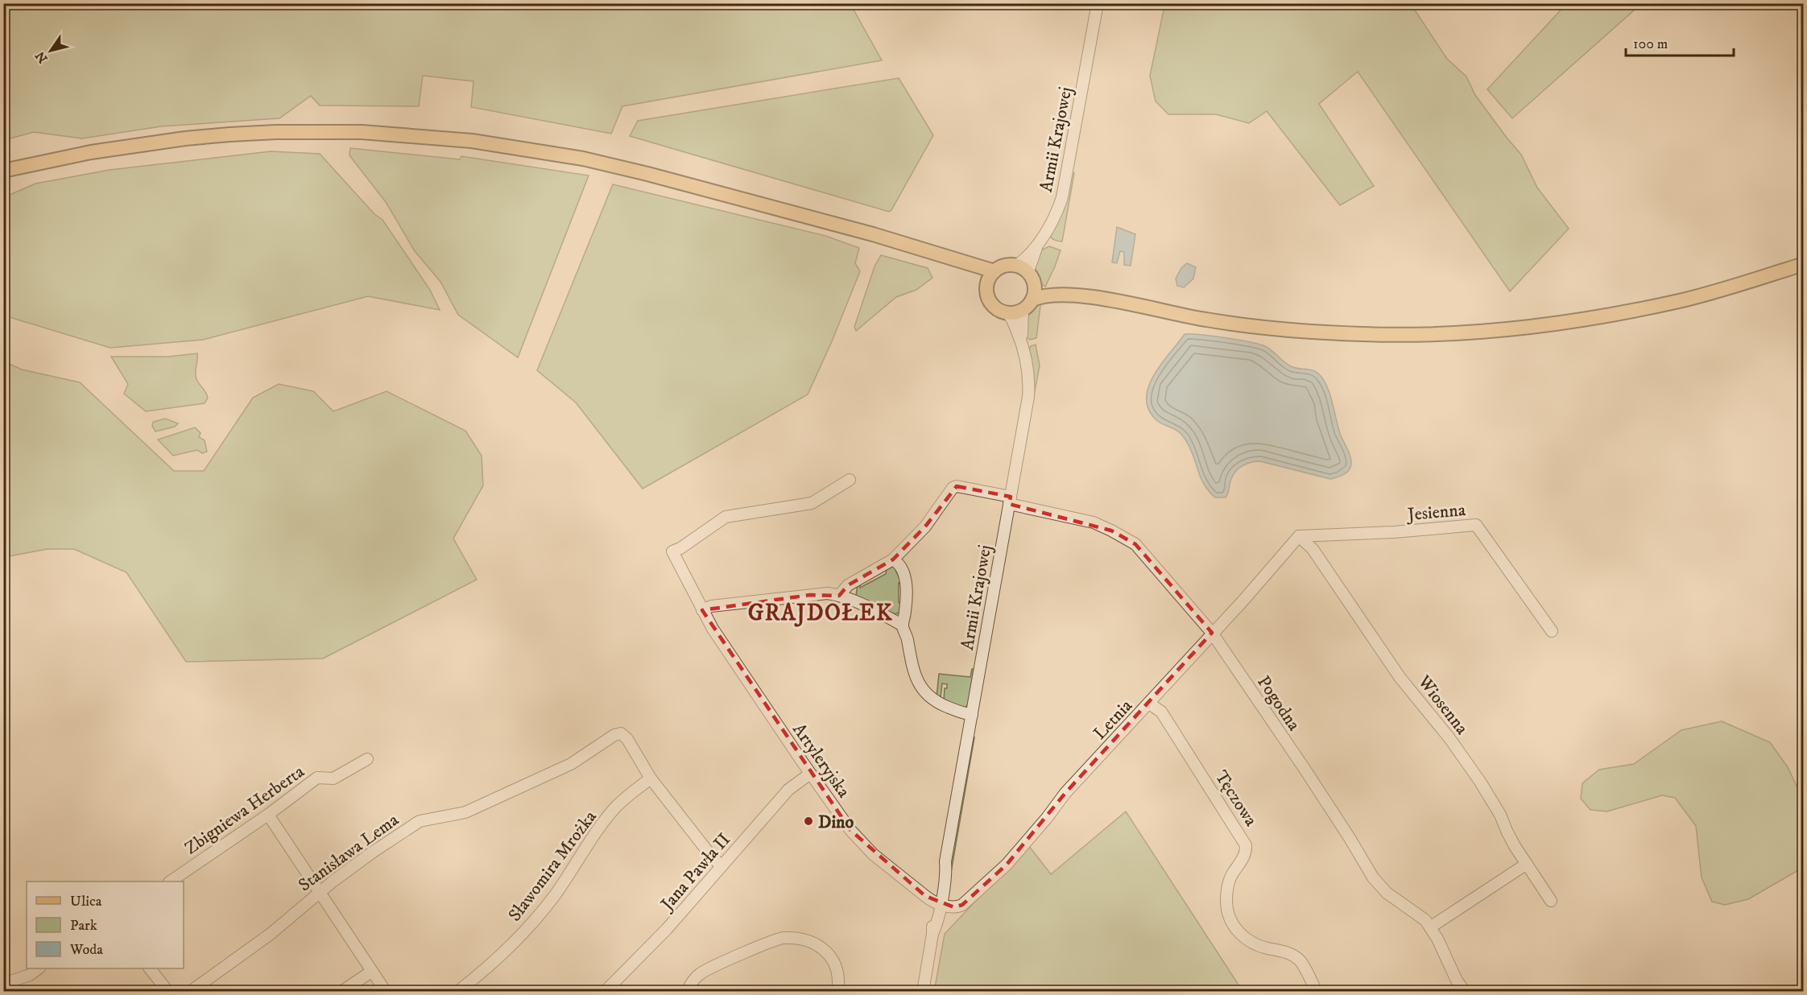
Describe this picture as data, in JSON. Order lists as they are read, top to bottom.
{
  "streets": {
    "street": [
      "Armii Krajowej",
      "Jesienna",
      "Pogodna",
      "Wiosenna",
      "Letnia",
      "Artyleryjska",
      "Tęczowa",
      "Zbigniewa Herberta",
      "Stanisława Lema",
      "Sławomira Mrożka",
      "Jana Pawła II"
    ]
  },
  "crossings": [
    ["Armii Krajowej", "Pogodna"],
    ["Armii Krajowej", "Letnia"],
    ["Armii Krajowej", "Artyleryjska"],
    ["Jesienna", "Wiosenna"],
    ["Jesienna", "Letnia"],
    ["Pogodna", "Letnia"],
    ["Wiosenna", "Letnia"],
    ["Letnia", "Artyleryjska"],
    ["Letnia", "Tęczowa"],
    ["Artyleryjska", "Jana Pawła II"],
    ["Stanisława Lema", "Sławomira Mrożka"]
  ],
  "districts": ["GRAJDOŁEK"],
  "places": ["Dino"],
  "legend": ["Ulica", "Park", "Woda"],
  "scale_bar": "100 m",
  "north": "bottom left"
}
